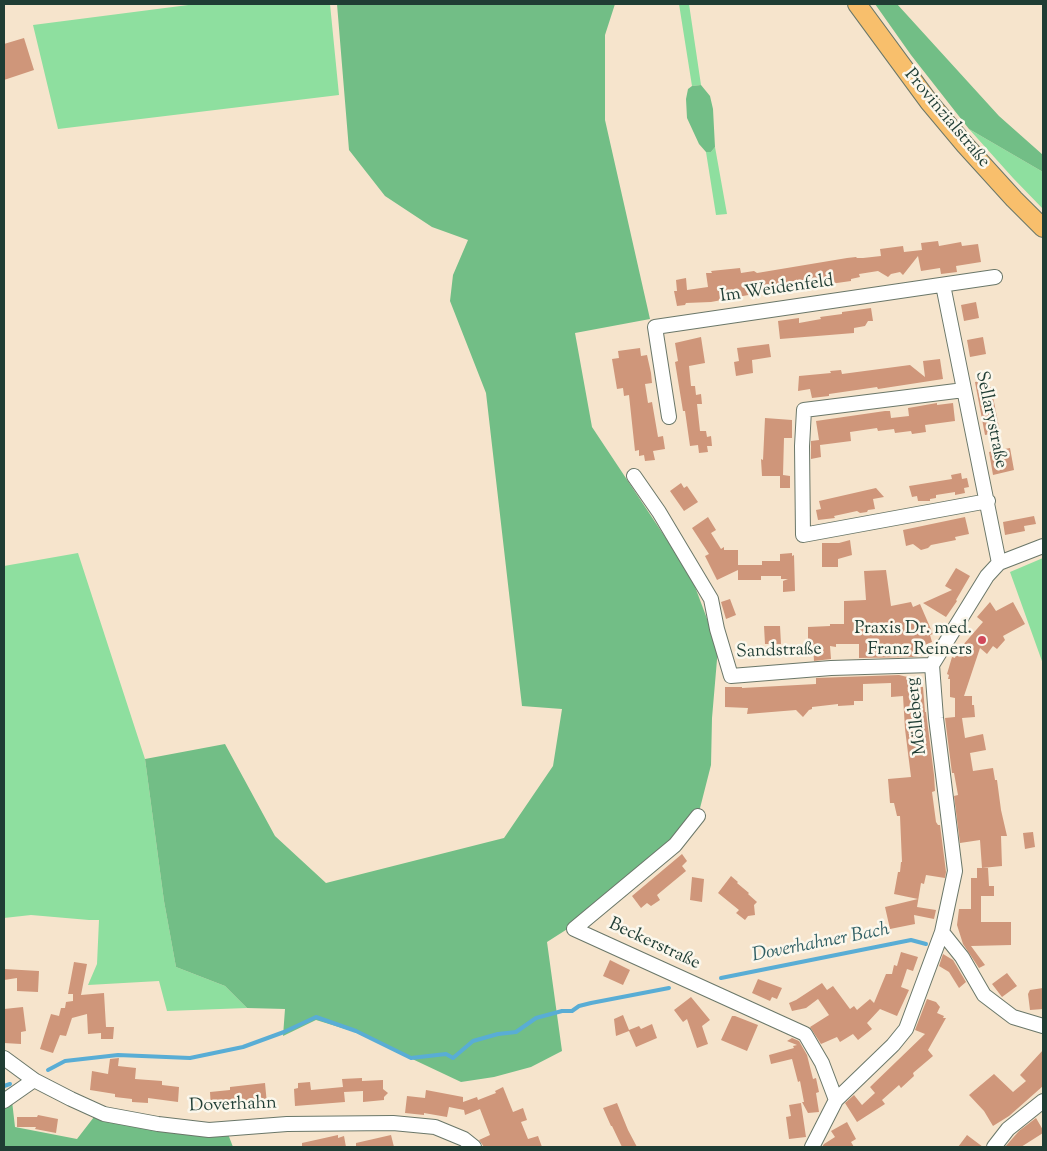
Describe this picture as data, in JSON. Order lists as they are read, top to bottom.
{
  "streets": {
    "main road": ["Provinzialstraße"],
    "street": [
      "Im Weidenfeld",
      "Sellarystraße",
      "Sandstraße",
      "Mölleberg",
      "Beckerstraße",
      "Doverhahn"
    ]
  },
  "crossings": [
    ["Im Weidenfeld", "Sellarystraße"],
    ["Sellarystraße", "Mölleberg"],
    ["Sandstraße", "Mölleberg"],
    ["Mölleberg", "Beckerstraße"]
  ],
  "water": ["Doverhahner Bach"],
  "places": ["Praxis Dr. med. Franz Reiners"]
}
